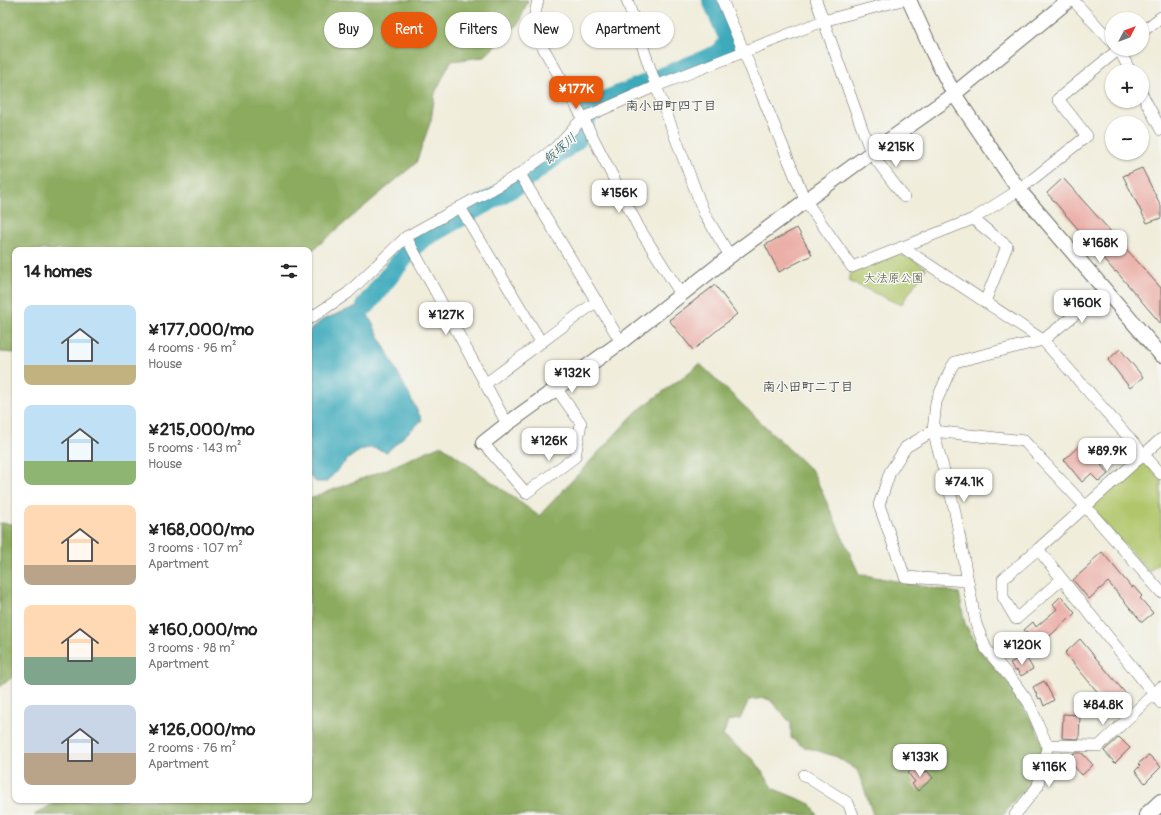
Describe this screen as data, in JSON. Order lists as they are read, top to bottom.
{
  "districts": ["南小田町四丁目", "南小田町二丁目"],
  "water": ["飯塚川"],
  "parks": ["大法原公園"],
  "north": "top right",
  "page": {
    "map_buttons": ["+", "−"],
    "chip": [
      "Buy",
      "Rent",
      "Filters",
      "New",
      "Apartment"
    ],
    "price": [
      "¥177K",
      "¥215K",
      "¥156K",
      "¥168K",
      "¥160K",
      "¥127K",
      "¥132K",
      "¥126K",
      "¥89.9K",
      "¥74.1K",
      "¥120K",
      "¥84.8K",
      "¥133K",
      "¥116K"
    ],
    "heading": "14 homes",
    "list": [
      {
        "name": "¥177,000/mo",
        "note": "4 rooms · 96 m² · House"
      },
      {
        "name": "¥215,000/mo",
        "note": "5 rooms · 143 m² · House"
      },
      {
        "name": "¥168,000/mo",
        "note": "3 rooms · 107 m² · Apartment"
      },
      {
        "name": "¥160,000/mo",
        "note": "3 rooms · 98 m² · Apartment"
      },
      {
        "name": "¥126,000/mo",
        "note": "2 rooms · 76 m² · Apartment"
      }
    ]
  }
}
